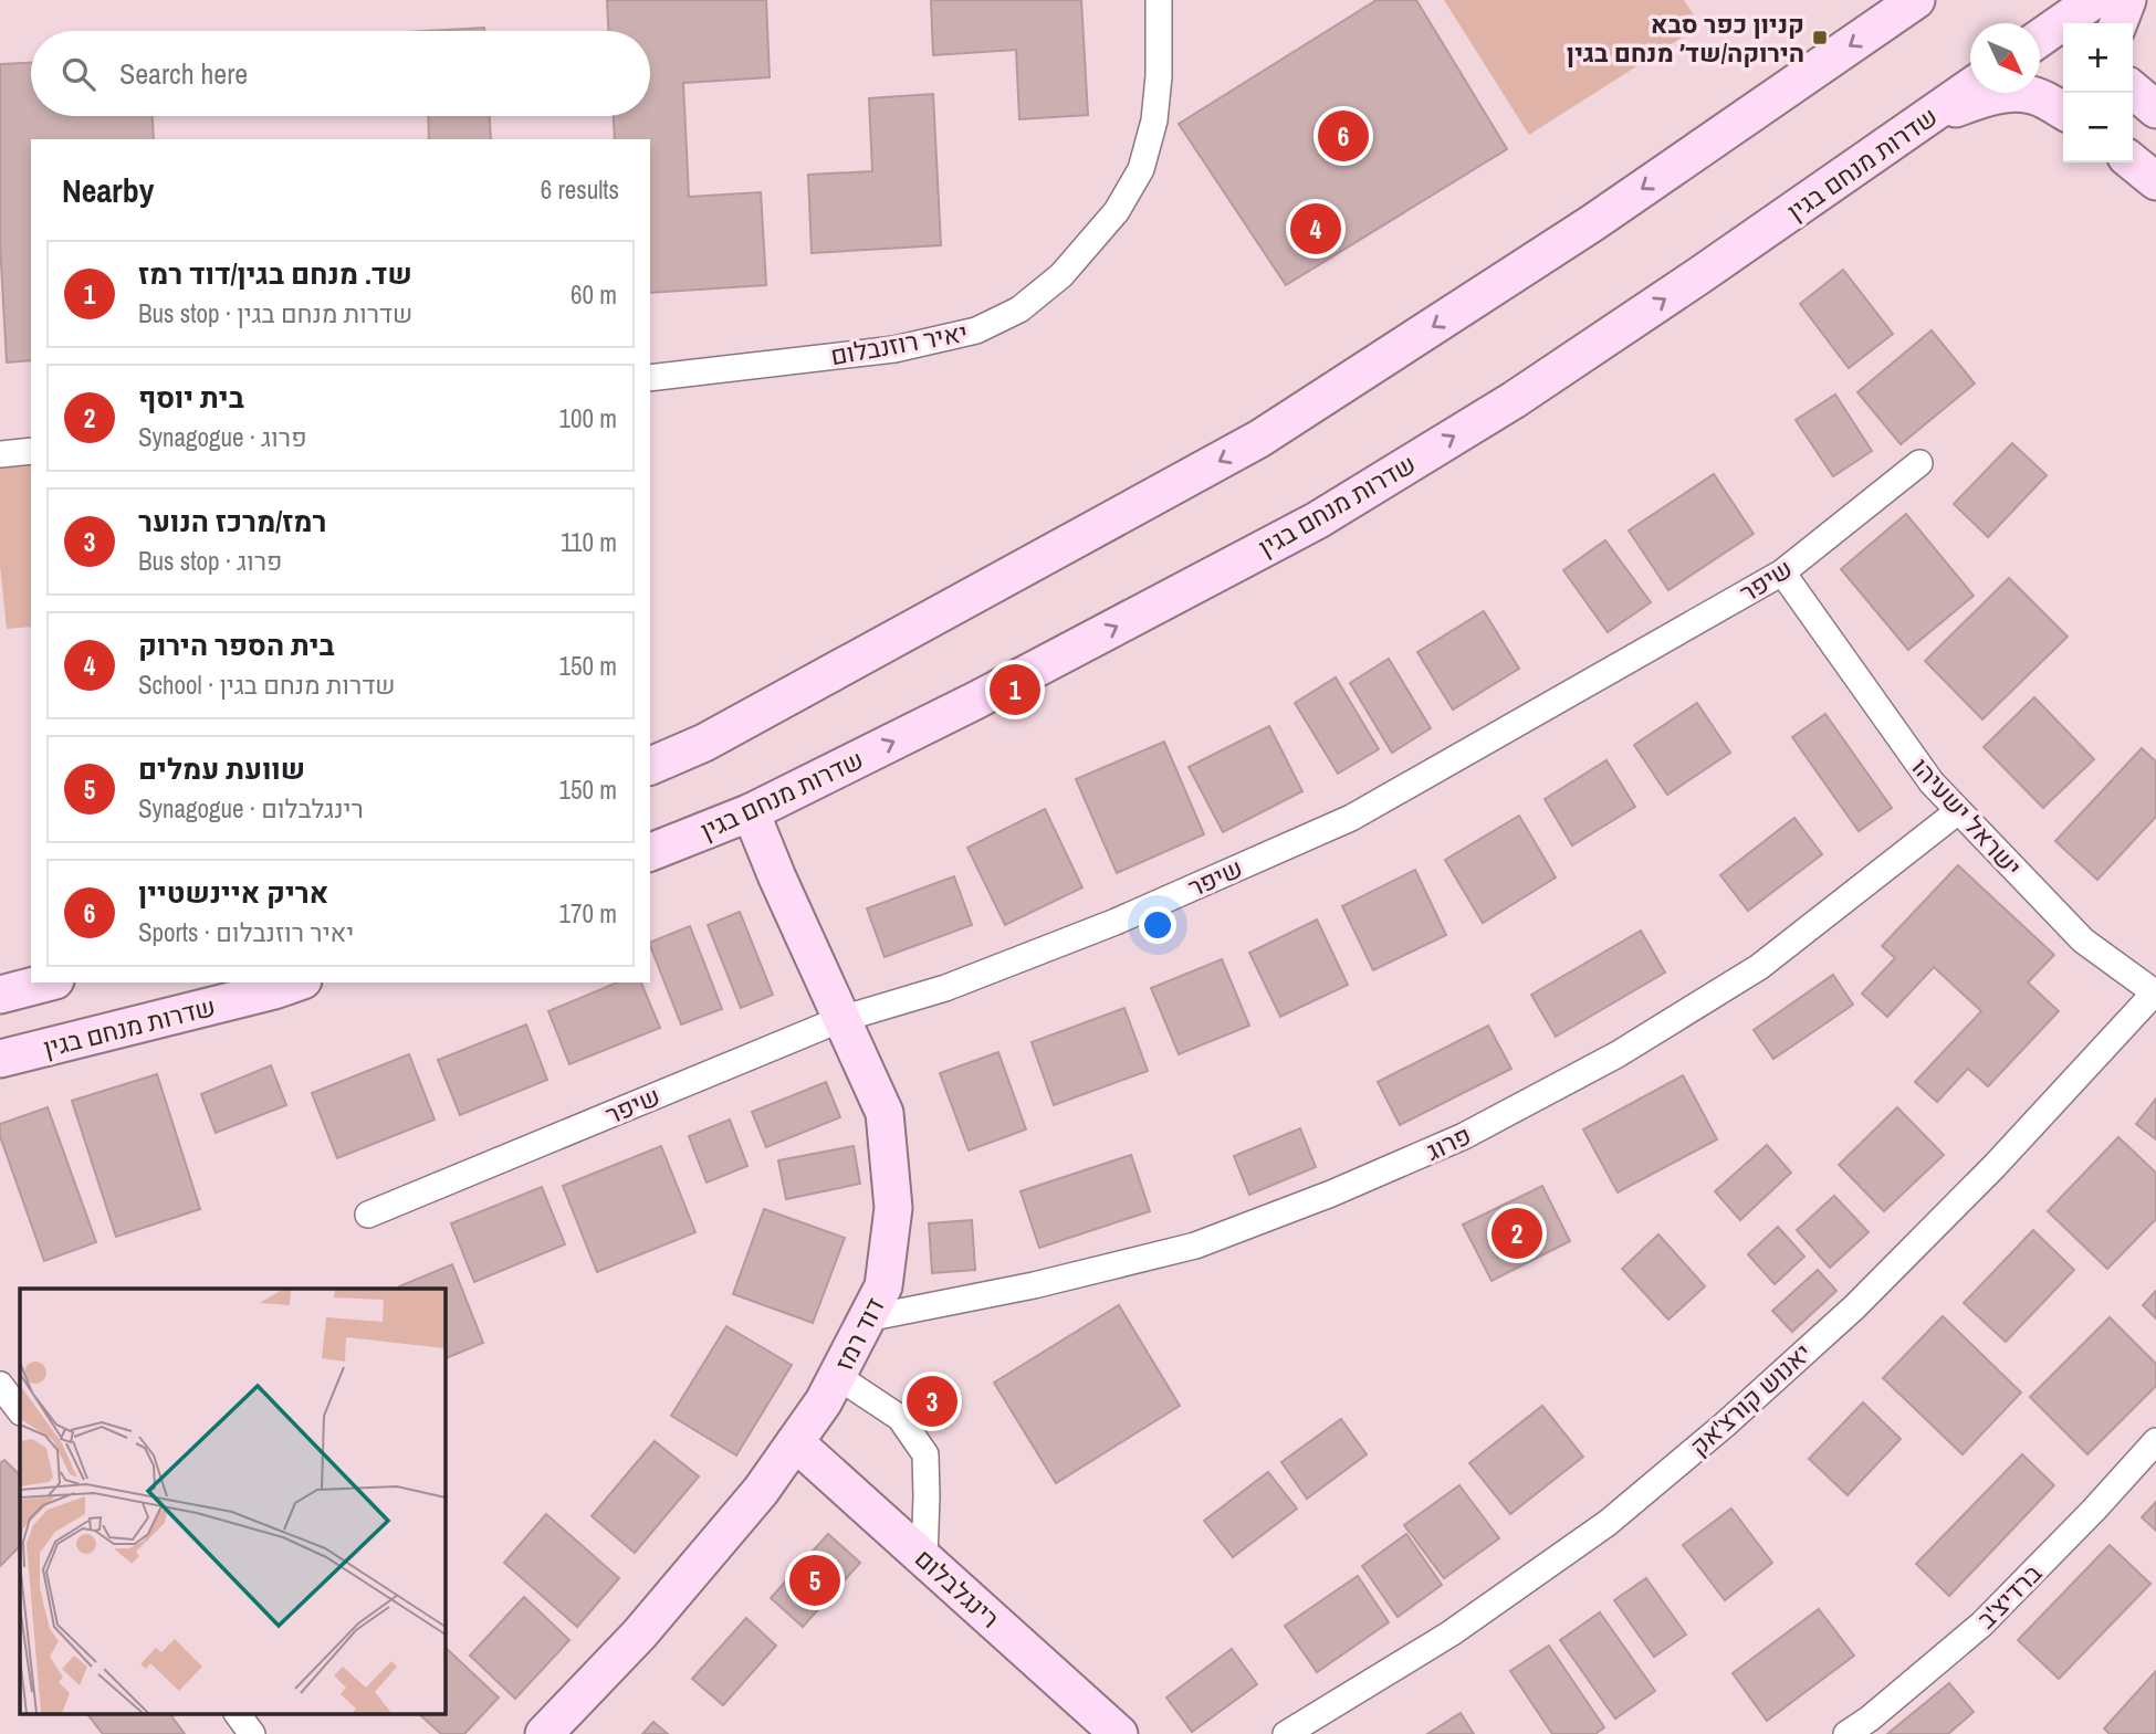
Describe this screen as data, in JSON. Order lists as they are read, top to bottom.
{
  "streets": {
    "main road": ["שדרות מנחם בגין", "דוד רמז", "רינגלבלום"],
    "street": [
      "יאיר רוזנבלום",
      "שיפר",
      "ישראל ישעיהו",
      "פרוג",
      "יאנוש קורצ'אק",
      "ברדיצ'ב"
    ]
  },
  "crossings": [
    ["שדרות מנחם בגין", "דוד רמז"],
    ["שיפר", "ישראל ישעיהו"],
    ["שיפר", "דוד רמז"],
    ["ישראל ישעיהו", "פרוג"],
    ["ישראל ישעיהו", "יאנוש קורצ'אק"],
    ["פרוג", "דוד רמז"],
    ["דוד רמז", "רינגלבלום"]
  ],
  "places": {
    "transit": ["קניון כפר סבא הירוקה/שד׳ מנחם בגין"]
  },
  "north": "bottom right",
  "page": {
    "map_buttons": ["+", "−"],
    "search": "Search here",
    "pins": [
      "6",
      "4",
      "1",
      "2",
      "3",
      "5"
    ],
    "heading": ["Nearby", "6 results"],
    "list": [
      {
        "mark": "1",
        "name": "שד. מנחם בגין/דוד רמז",
        "note": "Bus stop · שדרות מנחם בגין",
        "value": "60 m"
      },
      {
        "mark": "2",
        "name": "בית יוסף",
        "note": "Synagogue · פרוג",
        "value": "100 m"
      },
      {
        "mark": "3",
        "name": "רמז/מרכז הנוער",
        "note": "Bus stop · פרוג",
        "value": "110 m"
      },
      {
        "mark": "4",
        "name": "בית הספר הירוק",
        "note": "School · שדרות מנחם בגין",
        "value": "150 m"
      },
      {
        "mark": "5",
        "name": "שוועת עמלים",
        "note": "Synagogue · רינגלבלום",
        "value": "150 m"
      },
      {
        "mark": "6",
        "name": "אריק איינשטיין",
        "note": "Sports · יאיר רוזנבלום",
        "value": "170 m"
      }
    ]
  }
}
